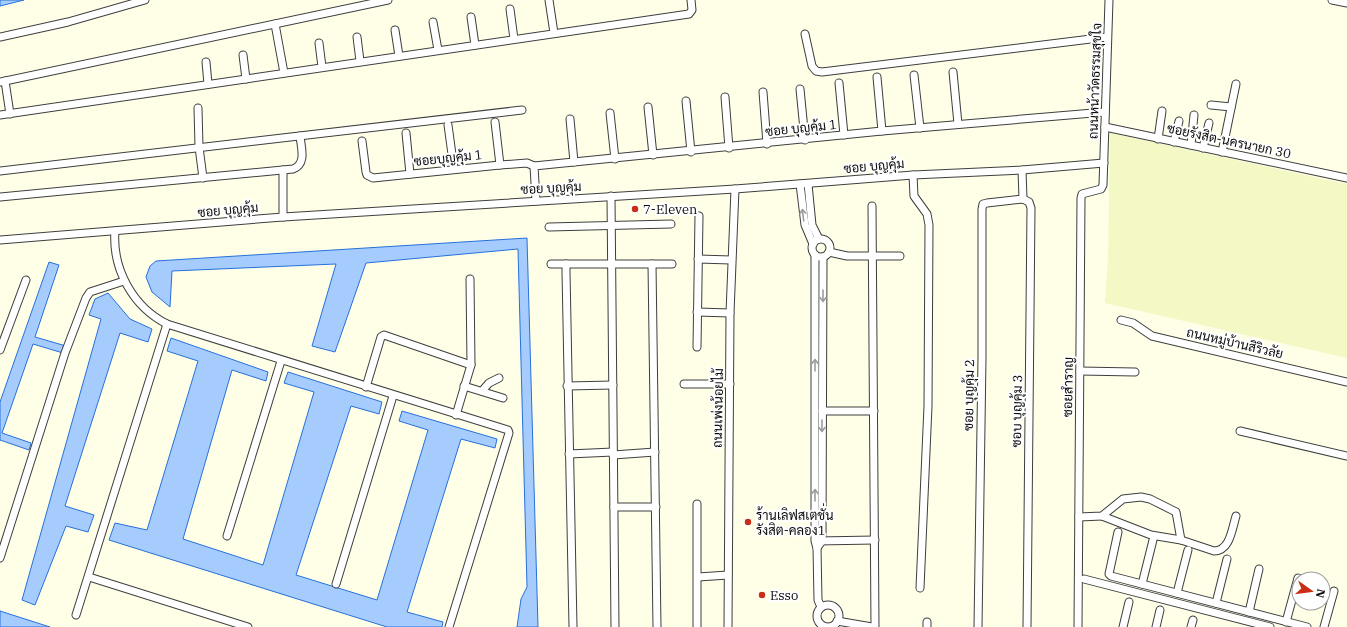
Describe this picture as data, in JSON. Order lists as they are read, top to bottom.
{
  "streets": {
    "street": [
      "ถนนหน้าวัดธรรมสุขใจ",
      "ซอย บุญคุ้ม 1",
      "ซอยรังสิต-นครนายก 30",
      "ซอยบุญคุ้ม 1",
      "ซอย บุญคุ้ม",
      "ถนนหมู่บ้านสิริวลัย",
      "ซอยสำราญ",
      "ซอย บุญคุ้ม 2",
      "ถนนเพ่งน้อยไม้",
      "ซอบ บุญคุ้ม 3"
    ]
  },
  "crossings": [
    ["ถนนหน้าวัดธรรมสุขใจ", "ซอย บุญคุ้ม 1"],
    ["ถนนหน้าวัดธรรมสุขใจ", "ซอยรังสิต-นครนายก 30"],
    ["ถนนหน้าวัดธรรมสุขใจ", "ซอย บุญคุ้ม"],
    ["ถนนหน้าวัดธรรมสุขใจ", "ซอยสำราญ"],
    ["ซอย บุญคุ้ม 1", "ซอยบุญคุ้ม 1"],
    ["ซอย บุญคุ้ม", "ซอยสำราญ"],
    ["ซอย บุญคุ้ม", "ถนนเพ่งน้อยไม้"],
    ["ซอย บุญคุ้ม 2", "ซอบ บุญคุ้ม 3"]
  ],
  "places": ["7-Eleven", "ร้านเลิฟสเตชั่น รังสิต-คลอง1", "Esso"],
  "north": "right"
}
